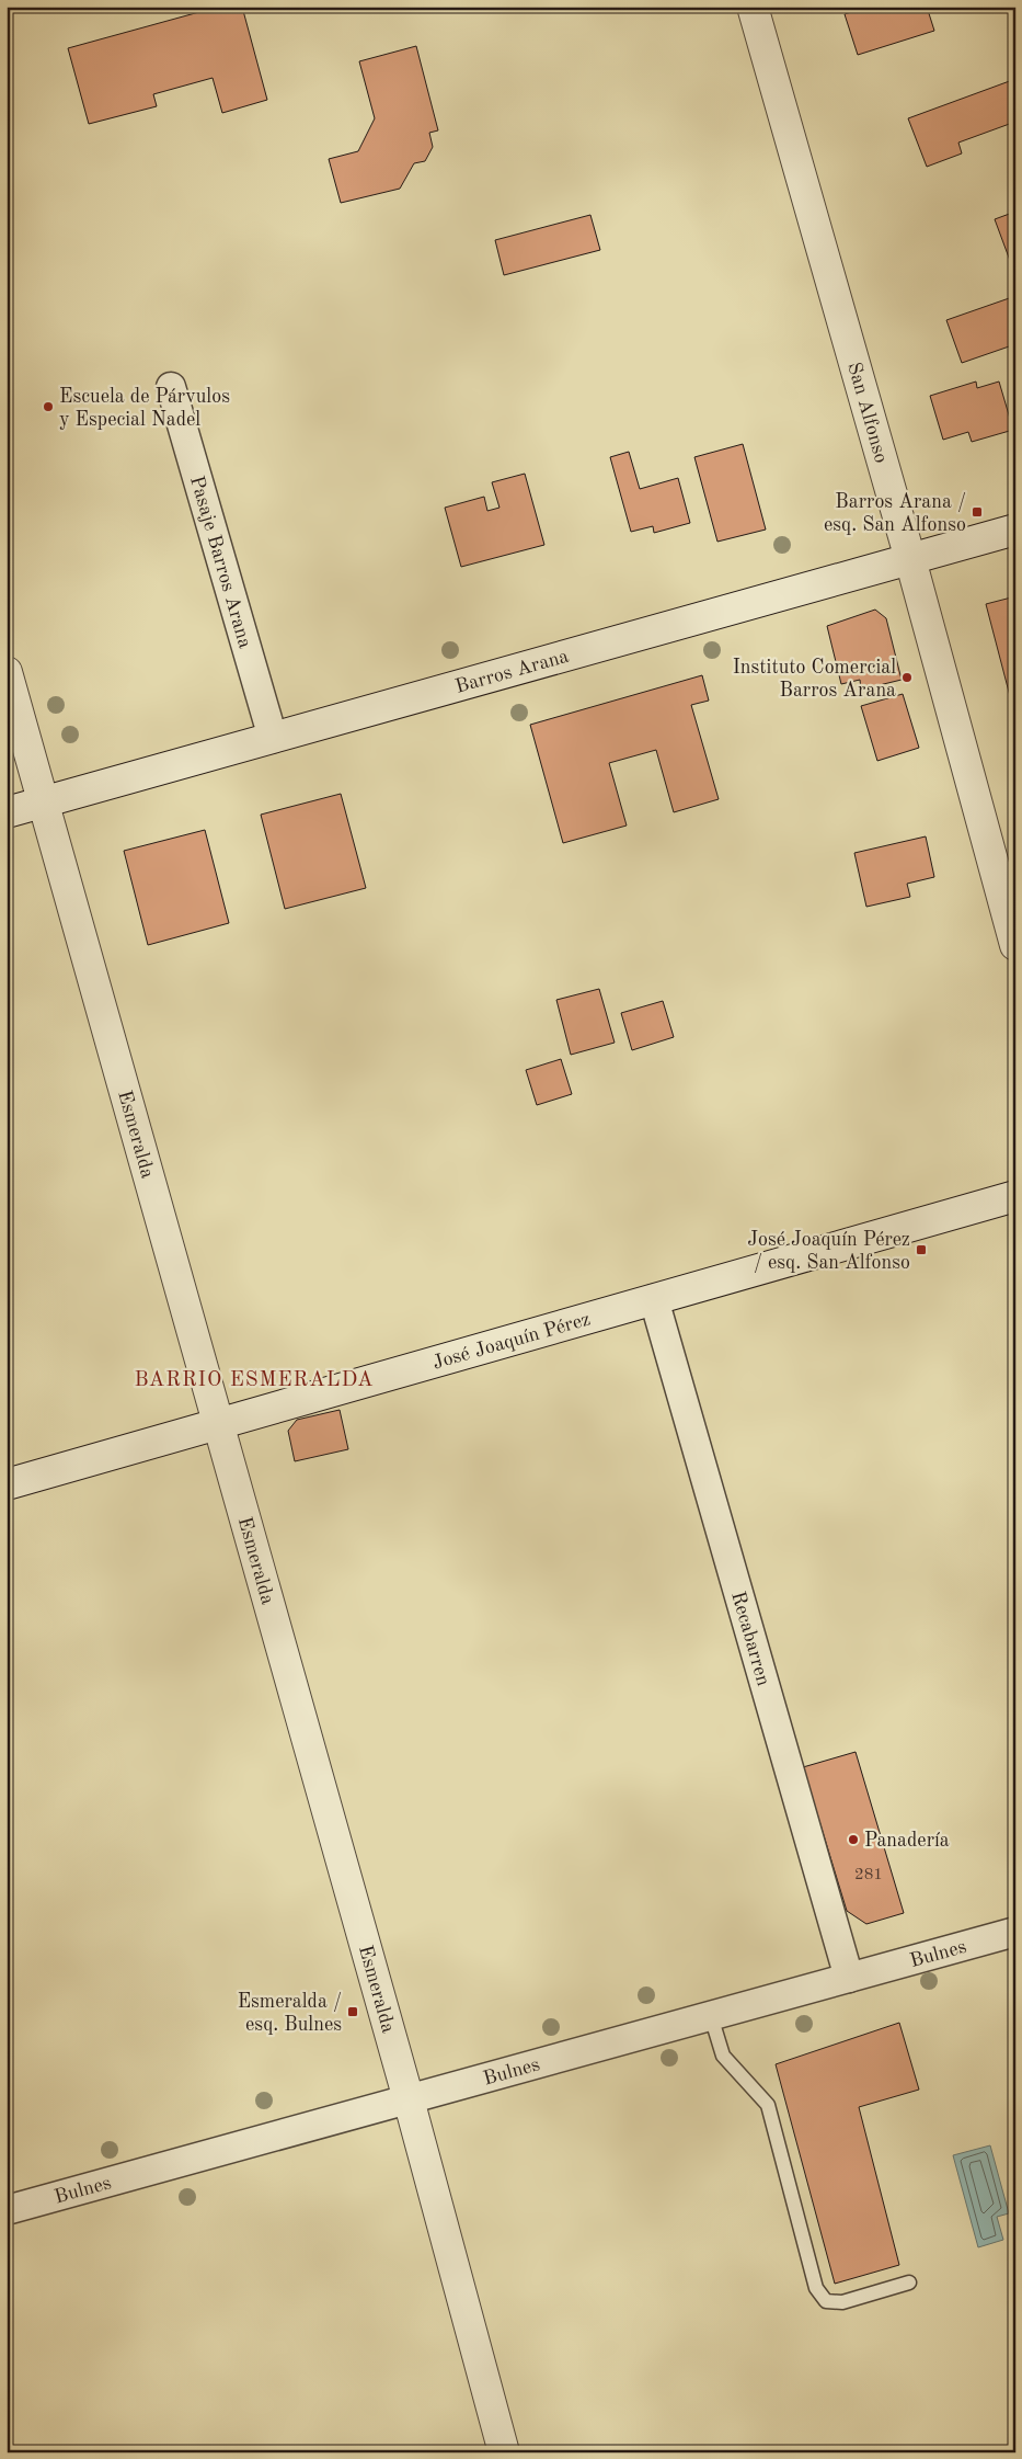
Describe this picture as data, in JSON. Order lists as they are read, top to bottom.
{
  "streets": {
    "street": [
      "San Alfonso",
      "Pasaje Barros Arana",
      "Barros Arana",
      "Esmeralda",
      "José Joaquín Pérez",
      "Recabarren",
      "Bulnes"
    ]
  },
  "crossings": [
    ["San Alfonso", "Barros Arana"],
    ["Pasaje Barros Arana", "Barros Arana"],
    ["Barros Arana", "Esmeralda"],
    ["Esmeralda", "José Joaquín Pérez"],
    ["Esmeralda", "Bulnes"],
    ["José Joaquín Pérez", "Recabarren"],
    ["Recabarren", "Bulnes"]
  ],
  "districts": ["BARRIO ESMERALDA"],
  "places": {
    "other": ["Escuela de Párvulos y Especial Nadel", "Instituto Comercial Barros Arana", "Panadería"],
    "transit": ["Barros Arana / esq. San Alfonso", "José Joaquín Pérez / esq. San Alfonso", "Esmeralda / esq. Bulnes"]
  },
  "house_numbers": ["281"]
}
